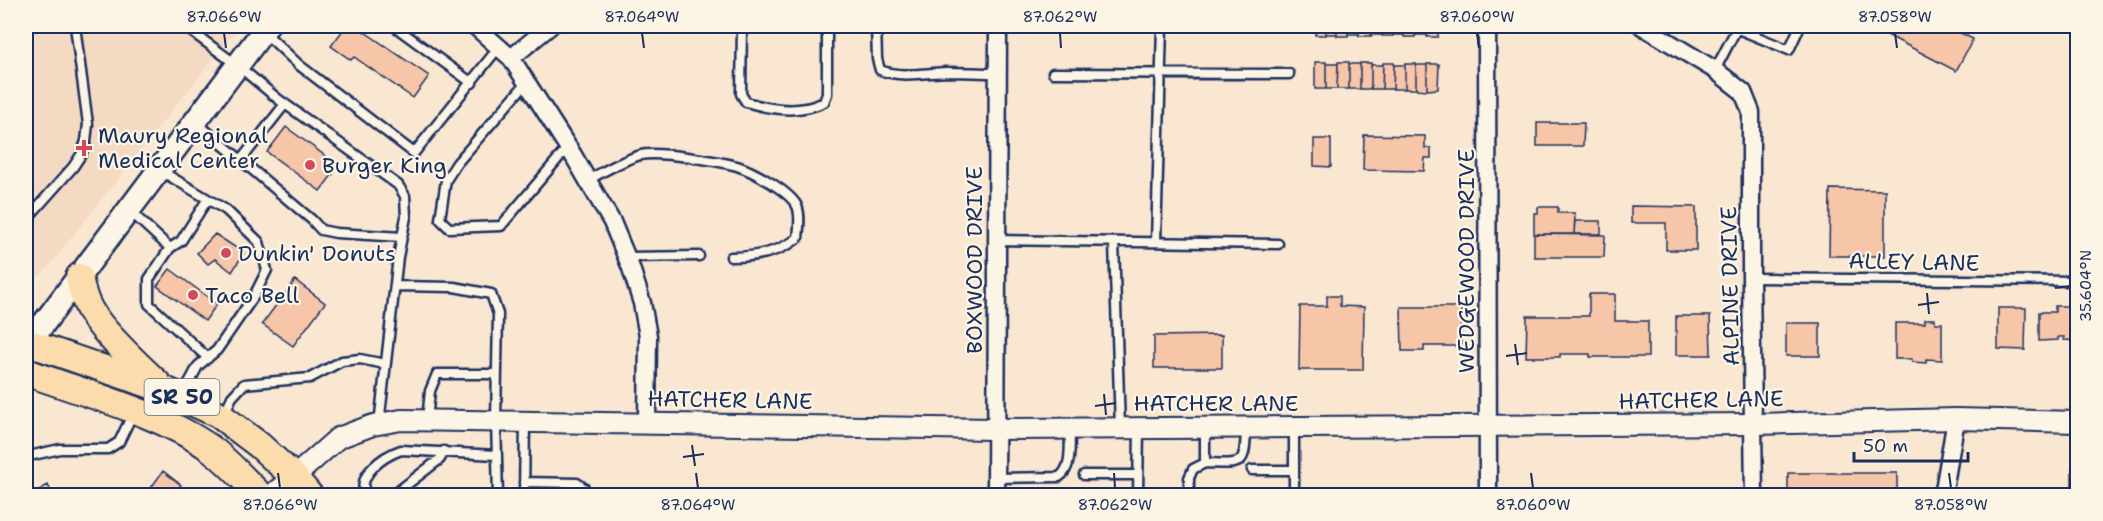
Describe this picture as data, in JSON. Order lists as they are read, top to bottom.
{
  "streets": {
    "main road": ["SR 50"],
    "street": [
      "BOXWOOD DRIVE",
      "WEDGEWOOD DRIVE",
      "ALPINE DRIVE",
      "HATCHER LANE"
    ],
    "lane": ["ALLEY LANE"]
  },
  "crossings": [
    ["BOXWOOD DRIVE", "HATCHER LANE"],
    ["WEDGEWOOD DRIVE", "HATCHER LANE"],
    ["ALLEY LANE", "ALPINE DRIVE"],
    ["ALPINE DRIVE", "HATCHER LANE"],
    ["SR 50", "HATCHER LANE"]
  ],
  "places": {
    "health": ["Maury Regional Medical Center"],
    "other": ["Burger King", "Dunkin' Donuts", "Taco Bell"]
  },
  "scale_bar": "50 m",
  "coordinates": [
    "87.066°W",
    "87.064°W",
    "87.062°W",
    "87.060°W",
    "87.058°W",
    "35.604°N"
  ]
}
